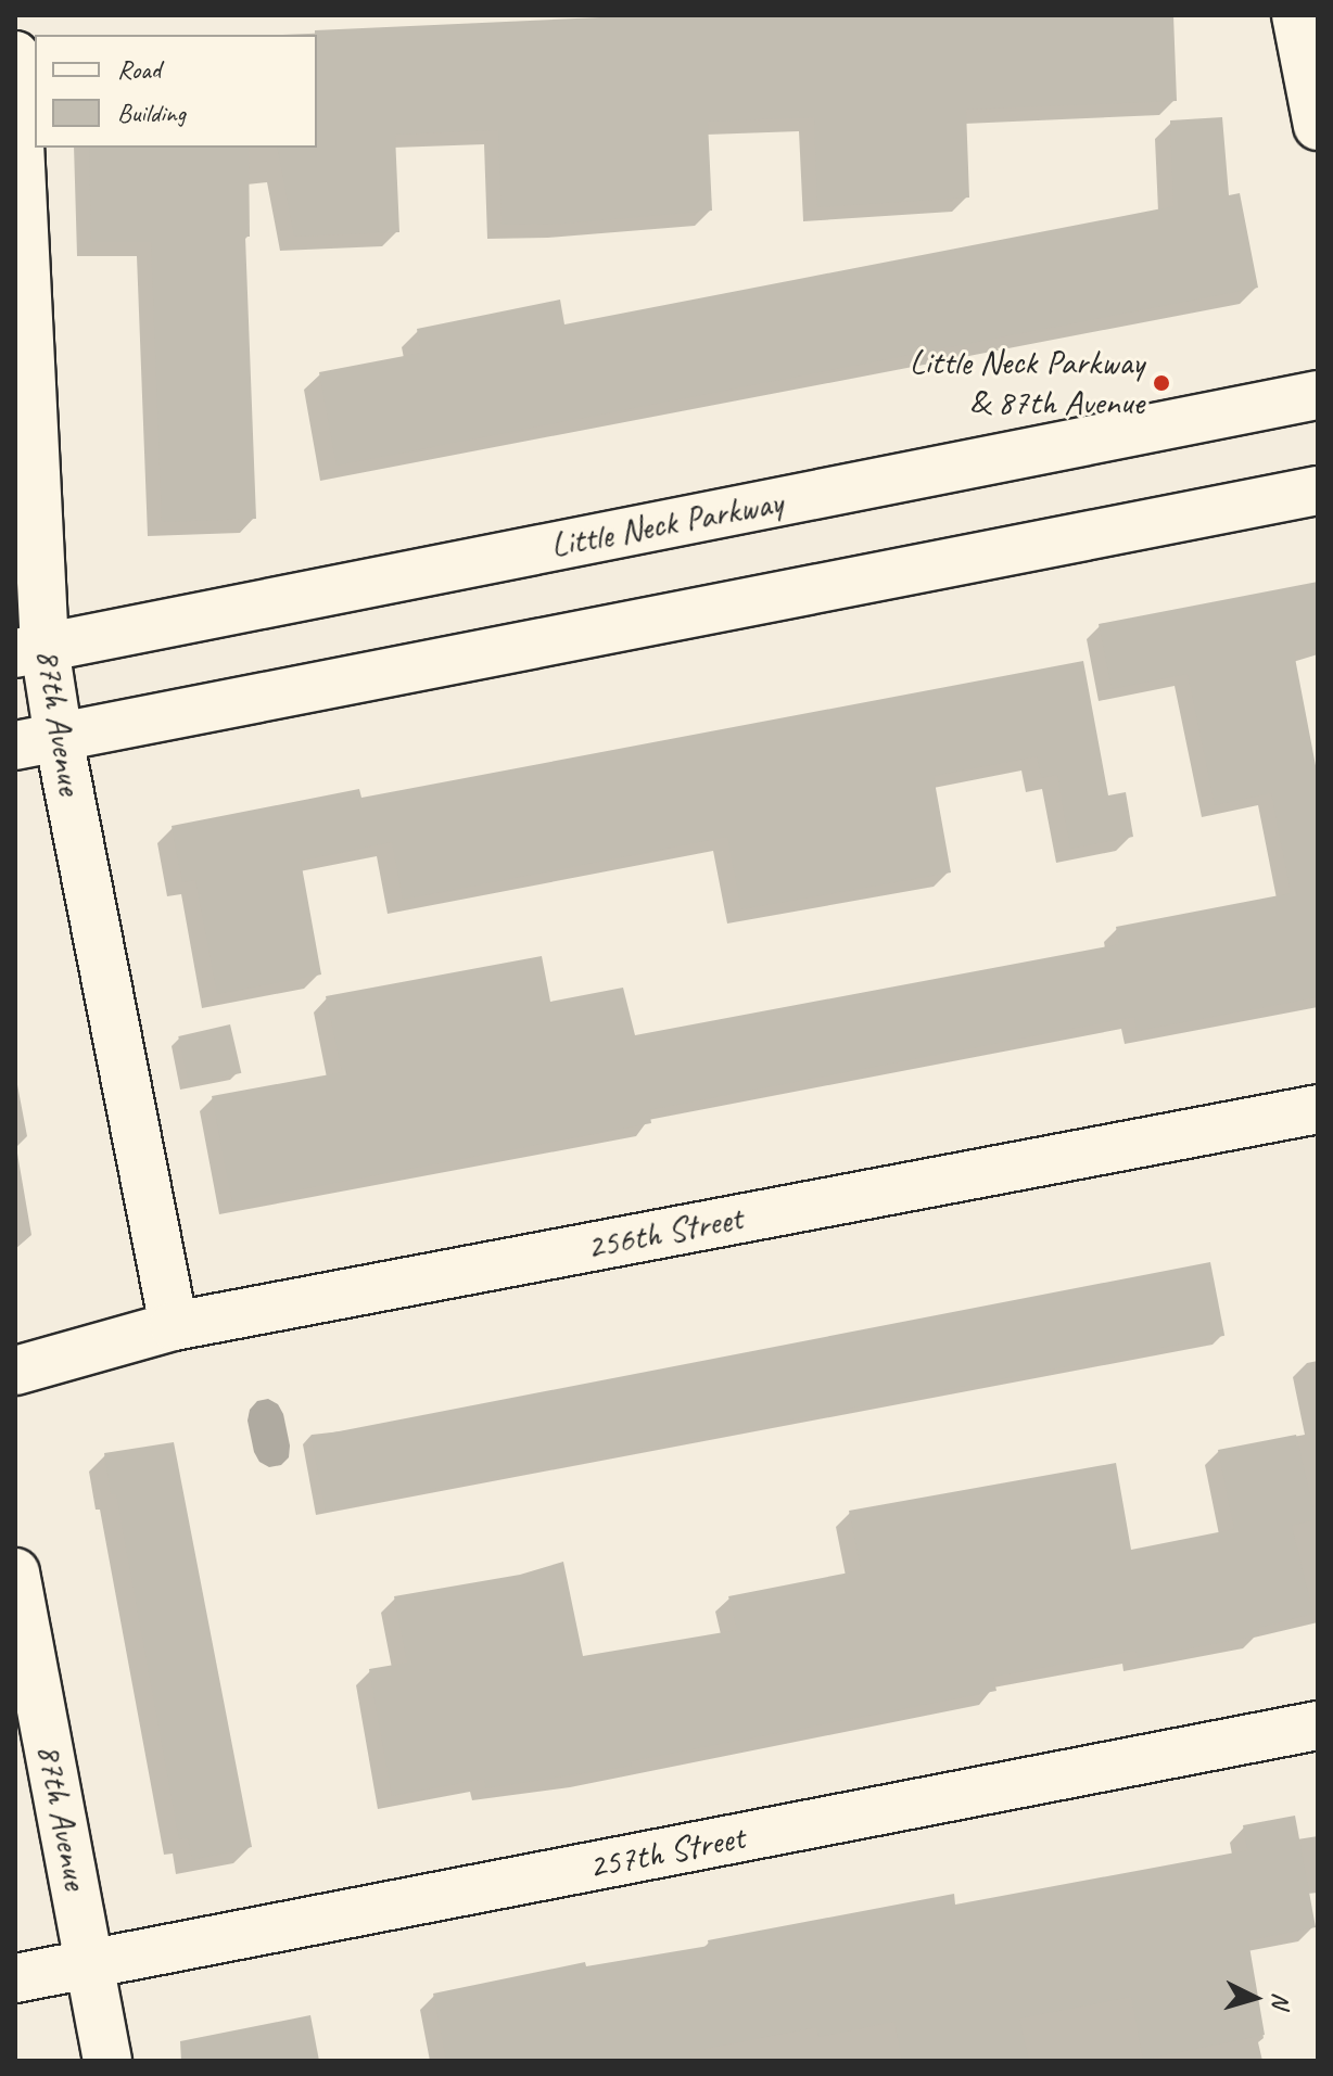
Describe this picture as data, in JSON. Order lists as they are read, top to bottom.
{
  "streets": {
    "street": [
      "Little Neck Parkway",
      "87th Avenue",
      "256th Street",
      "257th Street"
    ]
  },
  "crossings": [
    ["Little Neck Parkway", "87th Avenue"],
    ["87th Avenue", "256th Street"],
    ["87th Avenue", "257th Street"]
  ],
  "places": ["Little Neck Parkway & 87th Avenue"],
  "legend": ["Road", "Building"],
  "north": "right"
}
